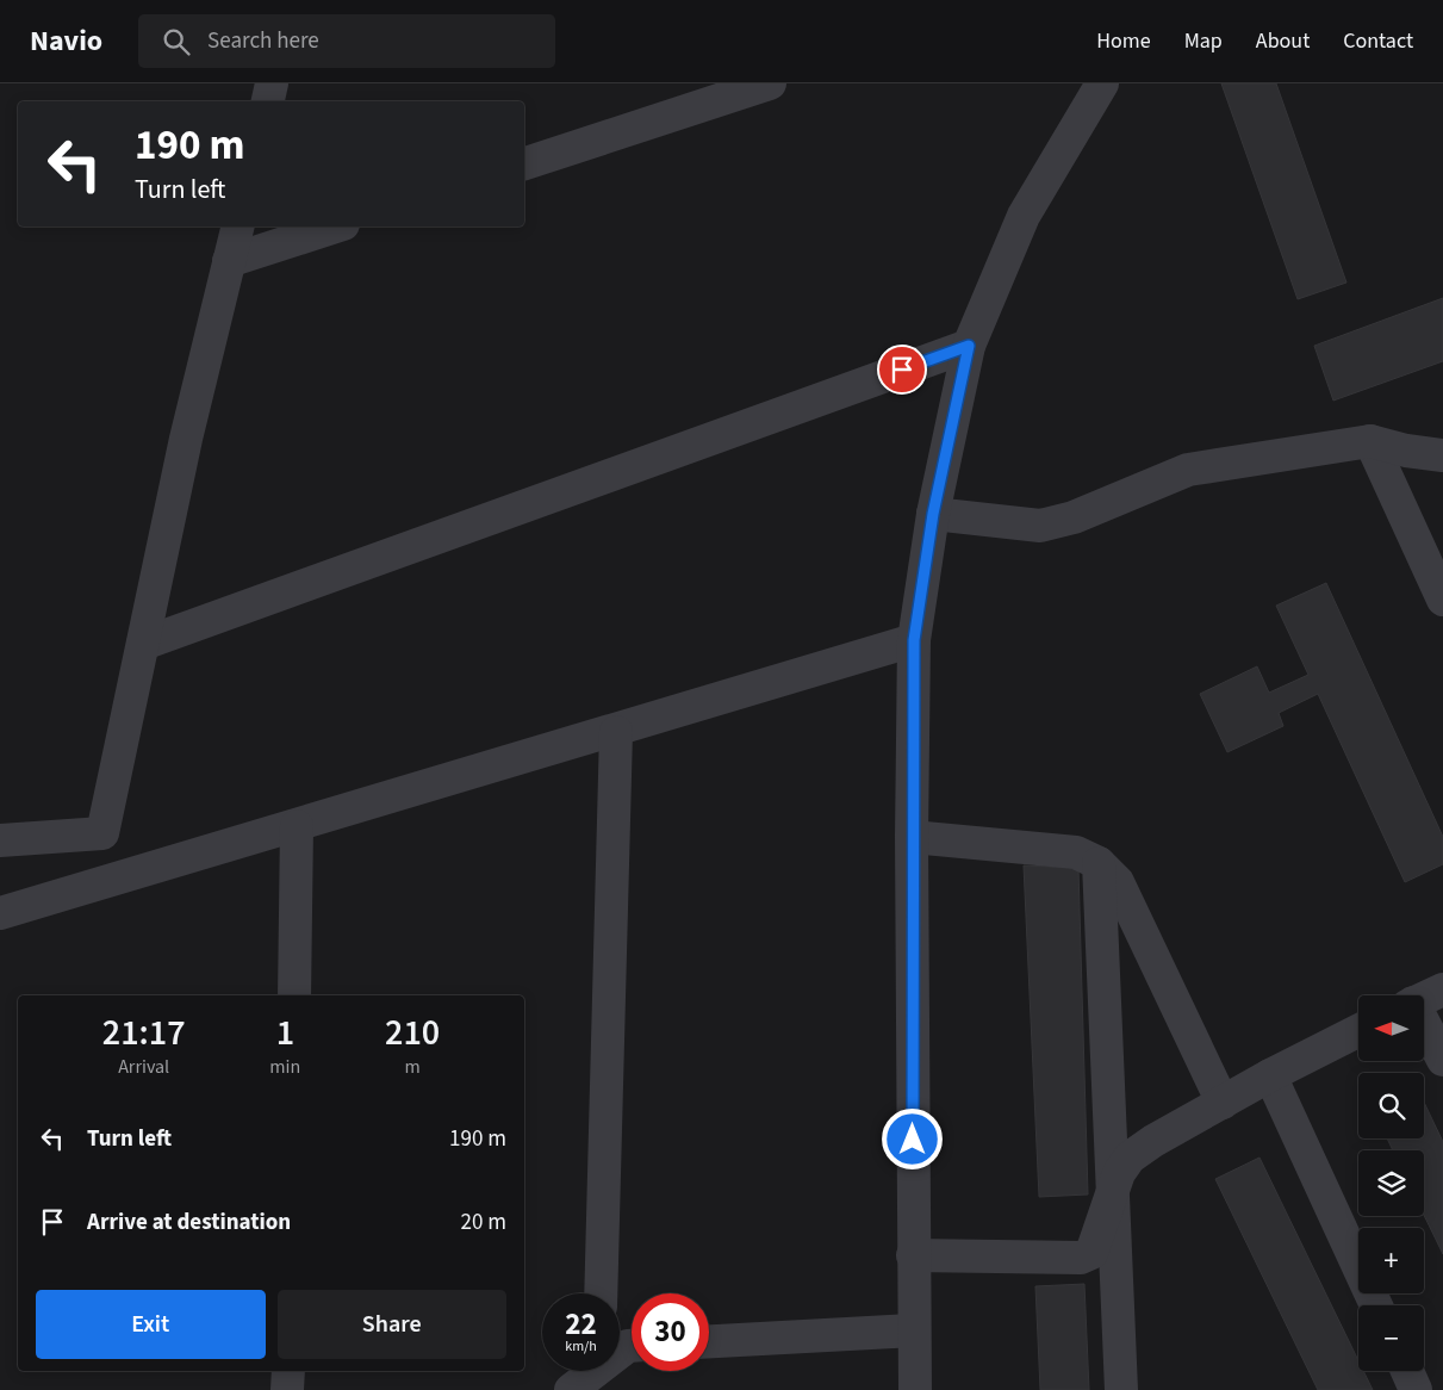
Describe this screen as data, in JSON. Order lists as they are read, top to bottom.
{
  "north": "left",
  "page": {
    "header": "Navio",
    "search": "Search here",
    "nav": [
      "Home",
      "Map",
      "About",
      "Contact"
    ],
    "turn": ["190 m", "Turn left"],
    "map_buttons": ["+", "−"],
    "eta": [
      "21:17",
      "Arrival",
      "1",
      "min",
      "210",
      "m"
    ],
    "list": [
      {
        "name": "Turn left",
        "value": "190 m"
      },
      {
        "name": "Arrive at destination",
        "value": "20 m"
      }
    ],
    "buttons": ["Exit", "Share"],
    "speed": "22 km/h",
    "limit": "30"
  }
}
